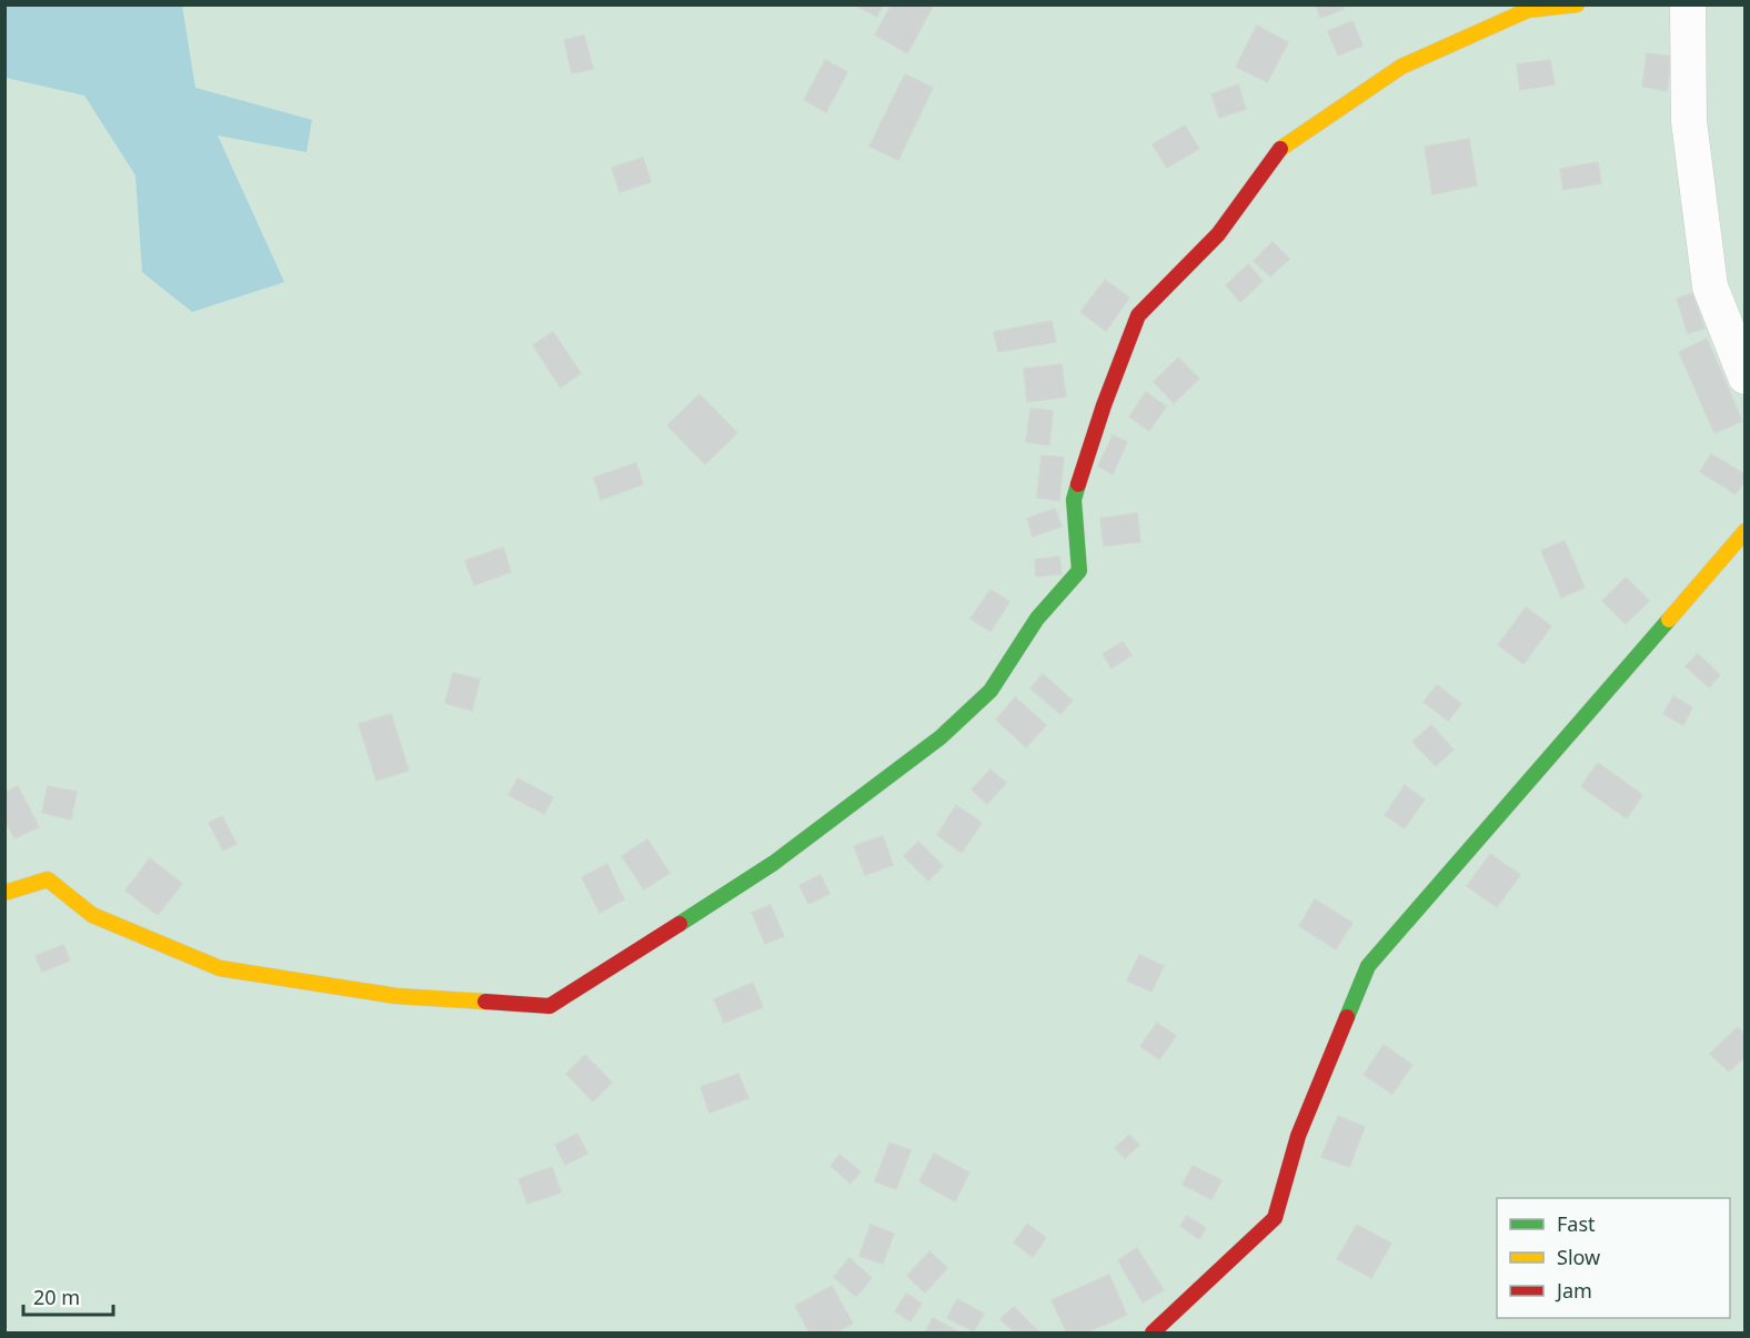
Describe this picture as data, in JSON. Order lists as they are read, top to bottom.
{
  "legend": ["Fast", "Slow", "Jam"],
  "scale_bar": "20 m"
}
